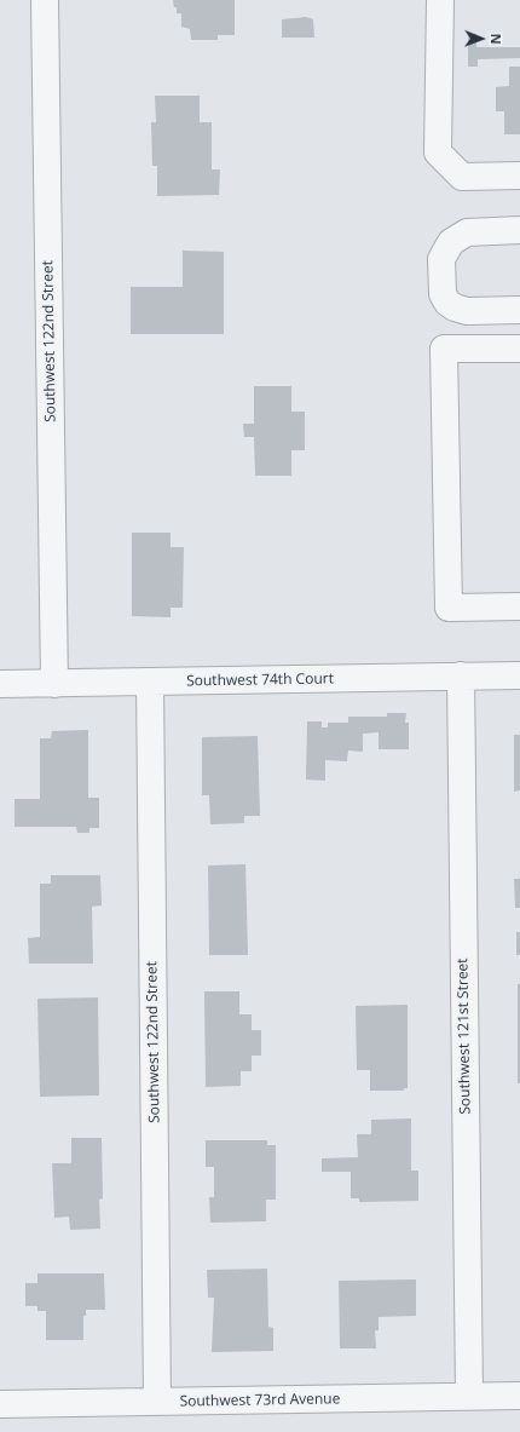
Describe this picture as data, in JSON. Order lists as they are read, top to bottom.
{
  "streets": {
    "street": [
      "Southwest 122nd Street",
      "Southwest 74th Court",
      "Southwest 121st Street",
      "Southwest 73rd Avenue"
    ]
  },
  "crossings": [
    ["Southwest 122nd Street", "Southwest 74th Court"],
    ["Southwest 122nd Street", "Southwest 73rd Avenue"],
    ["Southwest 74th Court", "Southwest 121st Street"],
    ["Southwest 121st Street", "Southwest 73rd Avenue"]
  ],
  "north": "right"
}
